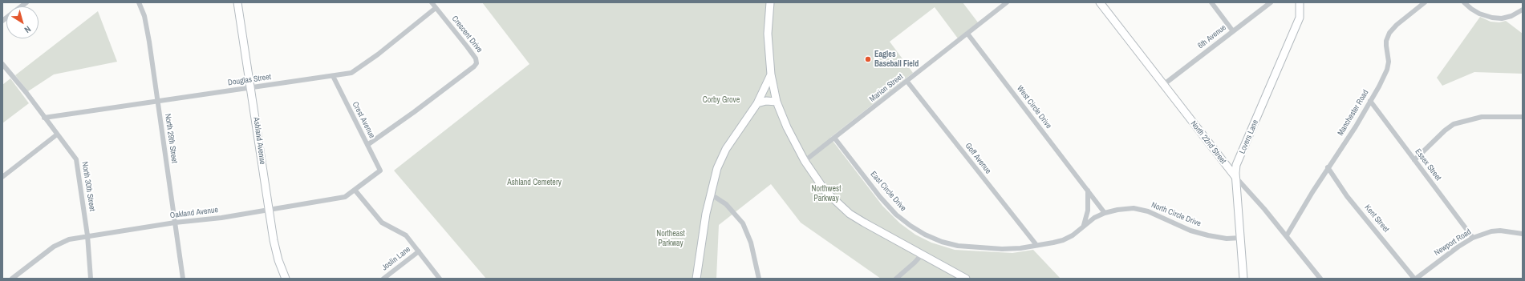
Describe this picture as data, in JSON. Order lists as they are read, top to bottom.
{
  "streets": {
    "street": [
      "Crescent Drive",
      "6th Avenue",
      "Douglas Street",
      "Marion Street",
      "West Circle Drive",
      "Manchester Road",
      "Crest Avenue",
      "Lovers Lane",
      "North 29th Street",
      "Ashland Avenue",
      "North 22nd Street",
      "Goff Avenue",
      "Essex Street",
      "North 30th Street",
      "East Circle Drive",
      "Oakland Avenue",
      "North Circle Drive",
      "Kent Street",
      "Newport Road",
      "Joslin Lane"
    ]
  },
  "crossings": [
    ["Crescent Drive", "Douglas Street"],
    ["Crescent Drive", "Crest Avenue"],
    ["6th Avenue", "North 22nd Street"],
    ["Douglas Street", "Crest Avenue"],
    ["Douglas Street", "North 29th Street"],
    ["Douglas Street", "Ashland Avenue"],
    ["Douglas Street", "North 30th Street"],
    ["Marion Street", "West Circle Drive"],
    ["Marion Street", "Goff Avenue"],
    ["Marion Street", "East Circle Drive"],
    ["West Circle Drive", "North Circle Drive"],
    ["Manchester Road", "North 22nd Street"],
    ["Manchester Road", "Essex Street"],
    ["Manchester Road", "Kent Street"],
    ["Crest Avenue", "Oakland Avenue"],
    ["Lovers Lane", "North 22nd Street"],
    ["Lovers Lane", "North Circle Drive"],
    ["North 29th Street", "Oakland Avenue"],
    ["Ashland Avenue", "Oakland Avenue"],
    ["Goff Avenue", "East Circle Drive"],
    ["Goff Avenue", "North Circle Drive"],
    ["Essex Street", "Newport Road"],
    ["North 30th Street", "Oakland Avenue"],
    ["East Circle Drive", "North Circle Drive"],
    ["Kent Street", "Newport Road"]
  ],
  "parks": [
    "Corby Grove",
    "Ashland Cemetery",
    "Northwest Parkway",
    "Northeast Parkway"
  ],
  "places": ["Eagles Baseball Field"],
  "north": "bottom right"
}
